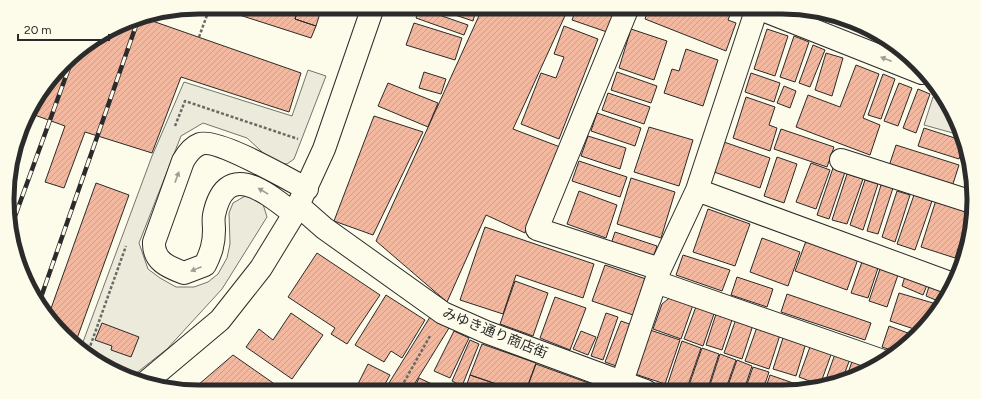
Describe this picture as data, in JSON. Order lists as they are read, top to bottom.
{
  "streets": {
    "street": ["みゆき通り商店街"]
  },
  "scale_bar": "20 m"
}
